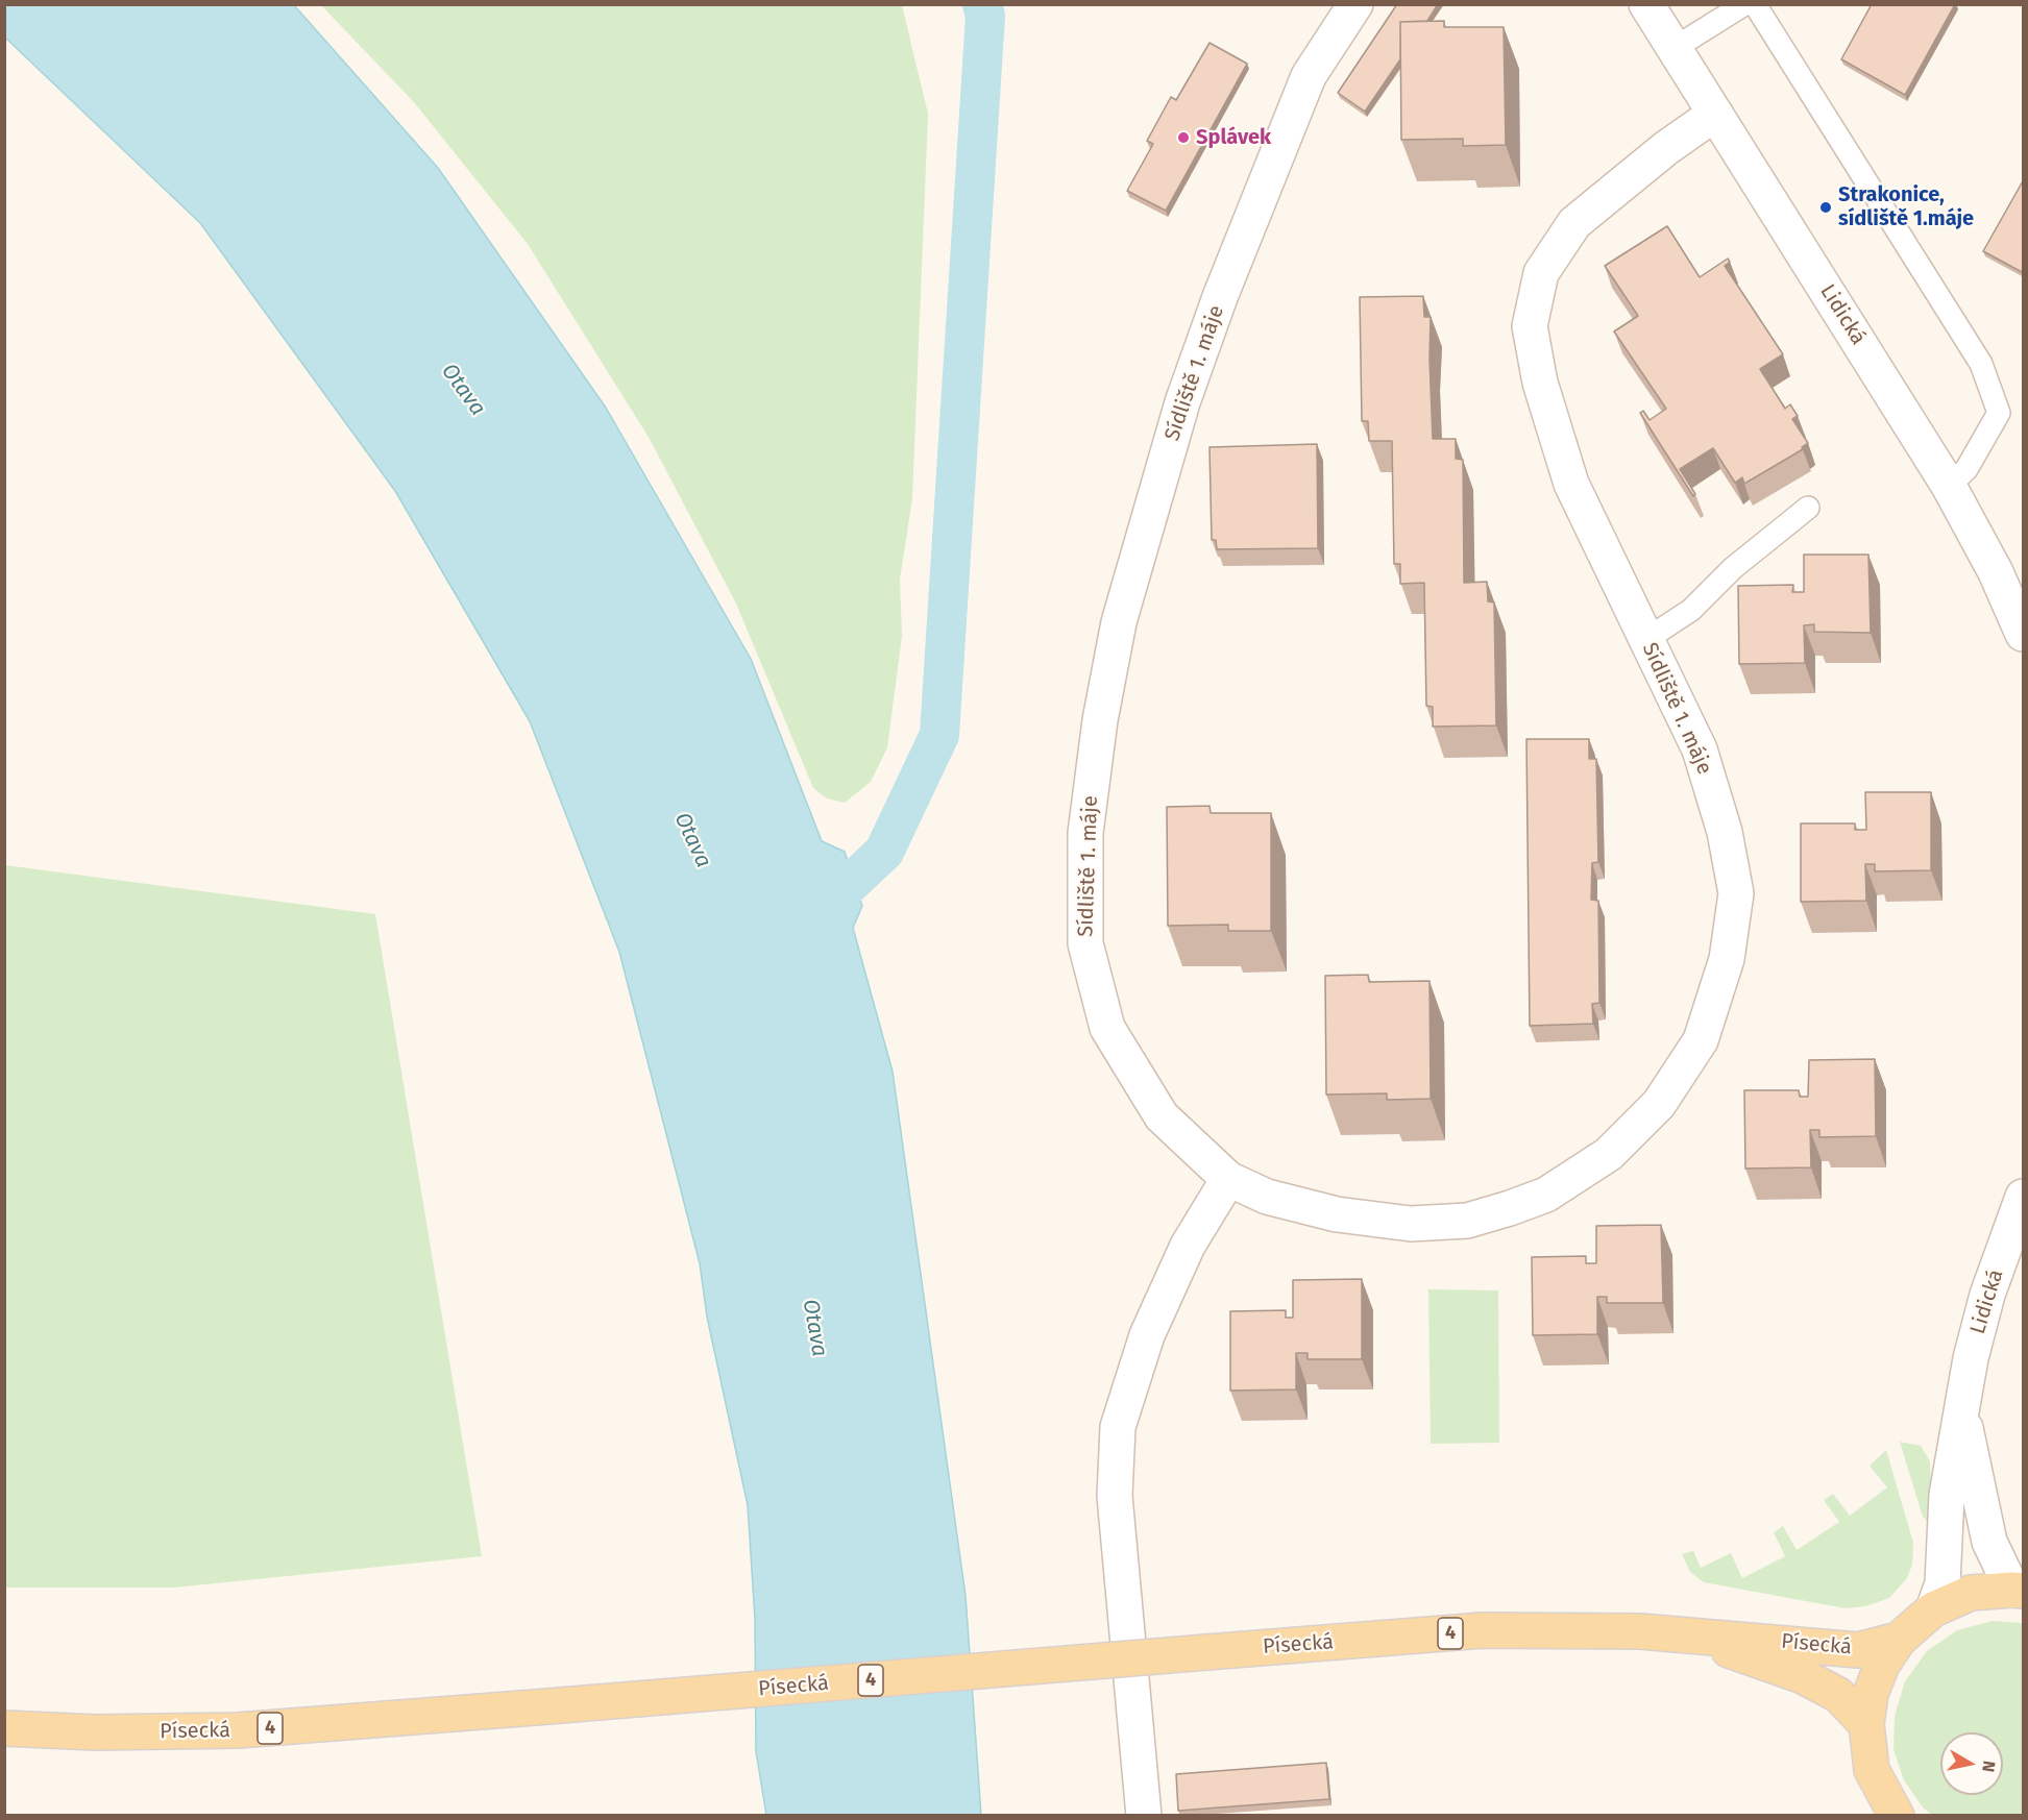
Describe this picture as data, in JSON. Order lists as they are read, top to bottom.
{
  "streets": {
    "main road": ["4", "Písecká"],
    "street": ["Lidická", "Sídliště 1. máje"]
  },
  "crossings": [
    ["Lidická", "Sídliště 1. máje"],
    ["Lidická", "4"],
    ["4", "Písecká"]
  ],
  "water": ["Otava"],
  "places": ["Splávek", "Strakonice, sídliště 1.máje"],
  "north": "right"
}
